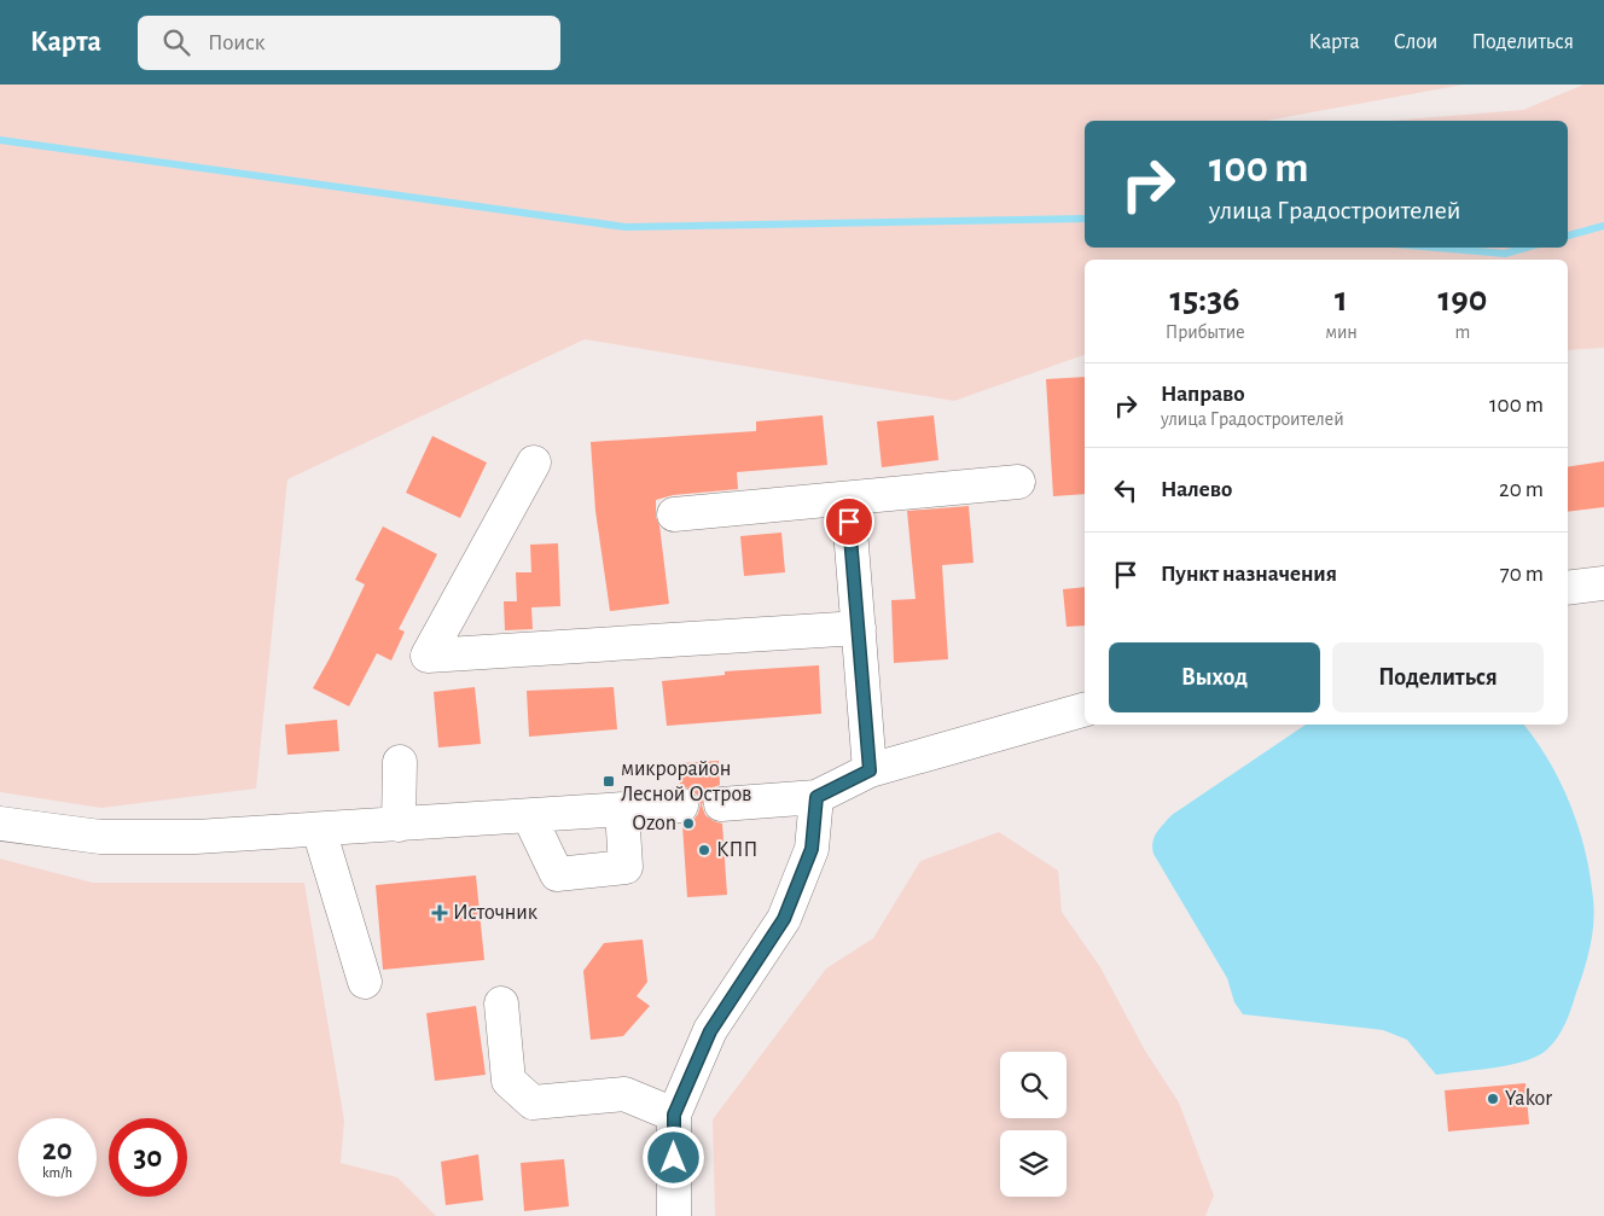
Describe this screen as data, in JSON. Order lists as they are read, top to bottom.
{
  "places": {
    "transit": ["микрорайон Лесной Остров"],
    "other": ["Ozon", "КПП", "Yakor"],
    "health": ["Источник"]
  },
  "page": {
    "header": "Карта",
    "search": "Поиск",
    "nav": ["Карта", "Слои", "Поделиться"],
    "turn": ["100 m", "улица Градостроителей"],
    "eta": [
      "15:36",
      "Прибытие",
      "1",
      "мин",
      "190",
      "m"
    ],
    "list": [
      {
        "name": "Направо",
        "note": "улица Градостроителей",
        "value": "100 m"
      },
      {
        "name": "Налево",
        "value": "20 m"
      },
      {
        "name": "Пункт назначения",
        "value": "70 m"
      }
    ],
    "buttons": ["Выход", "Поделиться"],
    "speed": "20 km/h",
    "limit": "30"
  }
}
